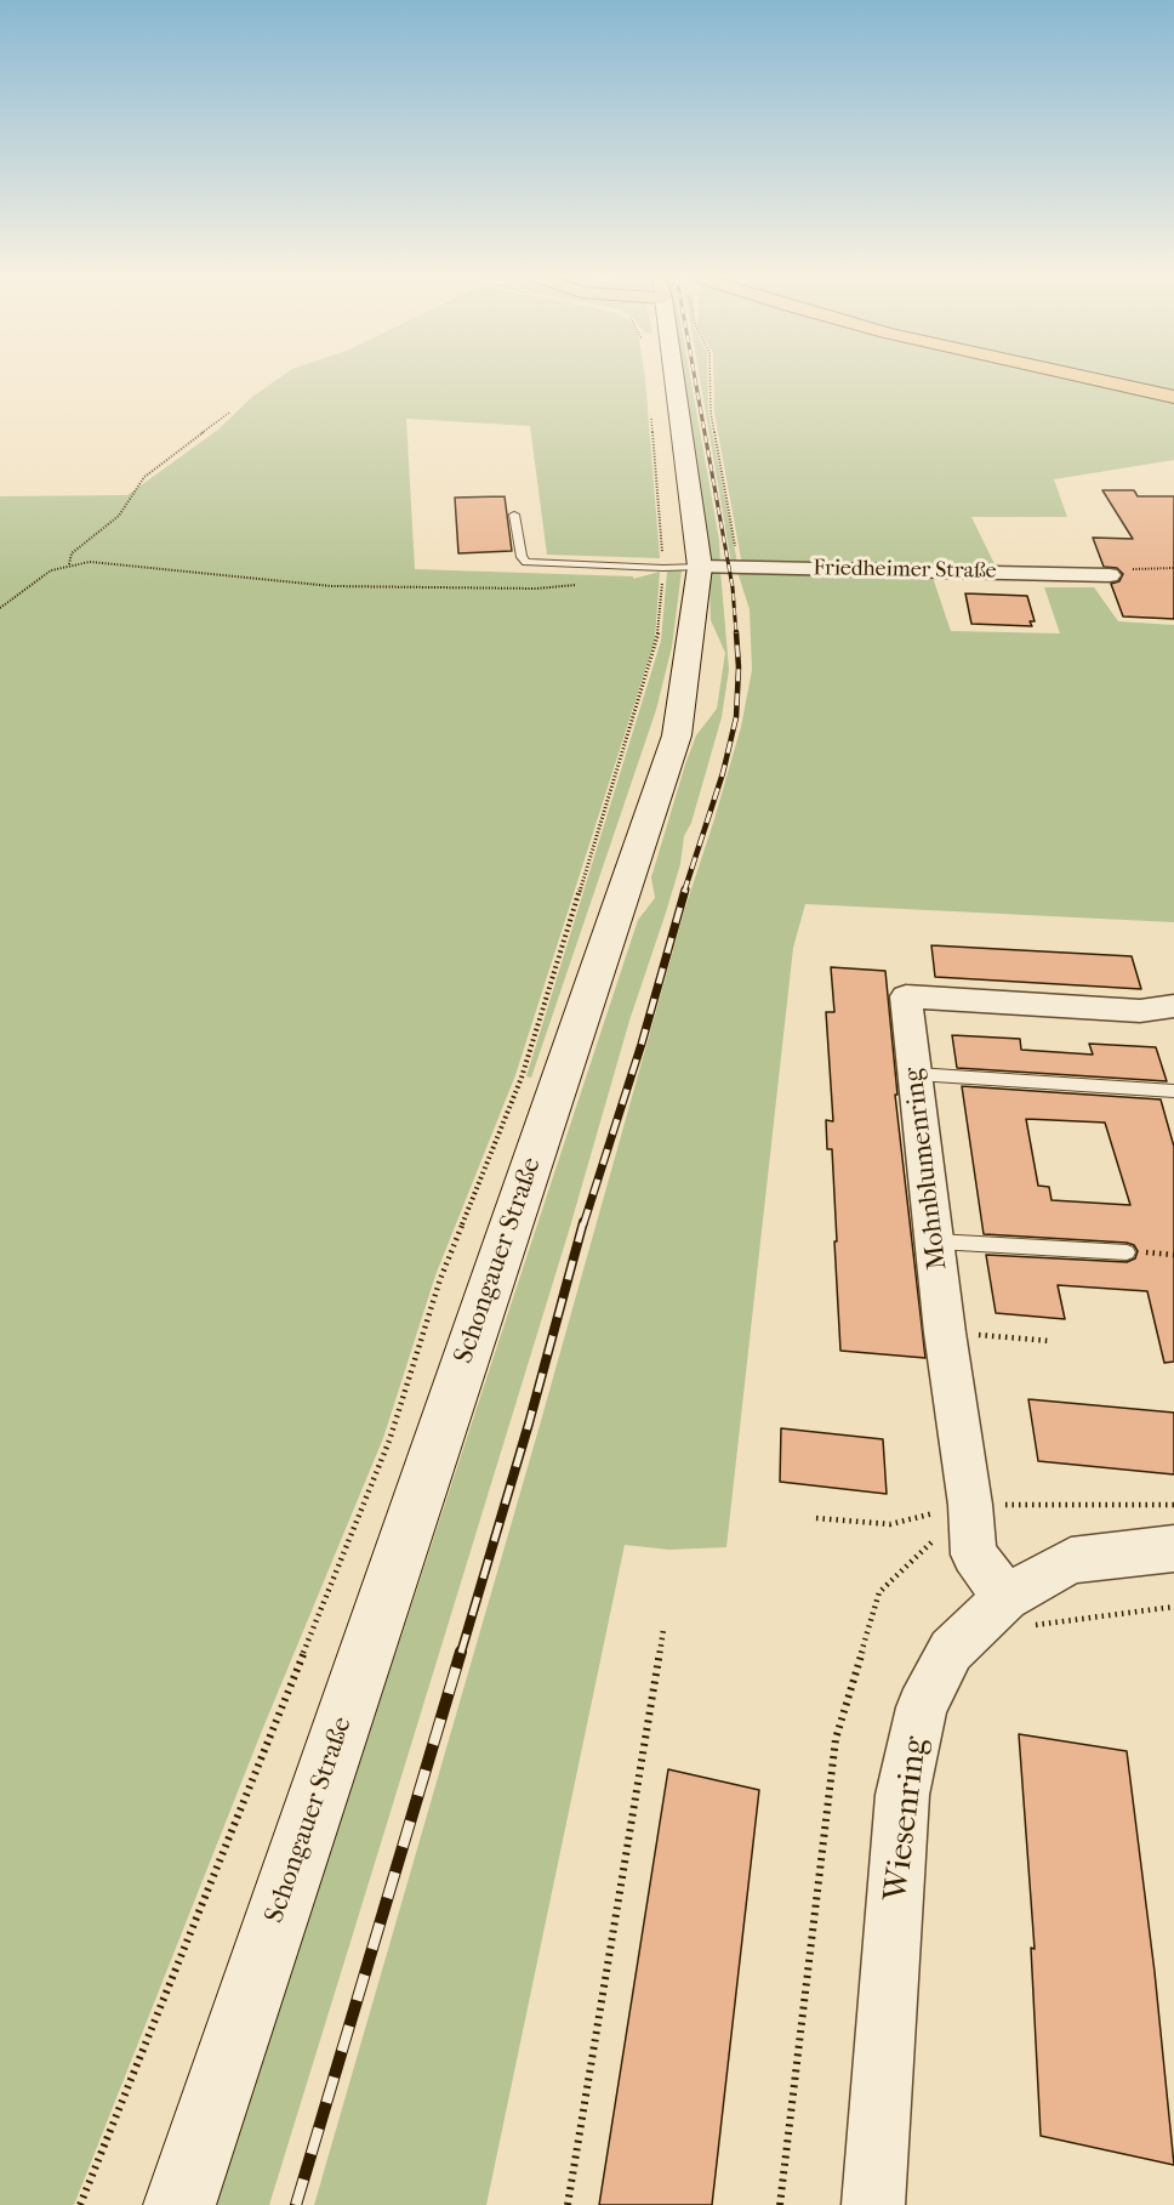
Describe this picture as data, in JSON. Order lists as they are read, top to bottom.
{
  "streets": {
    "main road": ["Schongauer Straße"],
    "street": ["Friedheimer Straße", "Mohnblumenring", "Wiesenring"]
  },
  "crossings": [
    ["Friedheimer Straße", "Schongauer Straße"],
    ["Mohnblumenring", "Wiesenring"]
  ]
}
